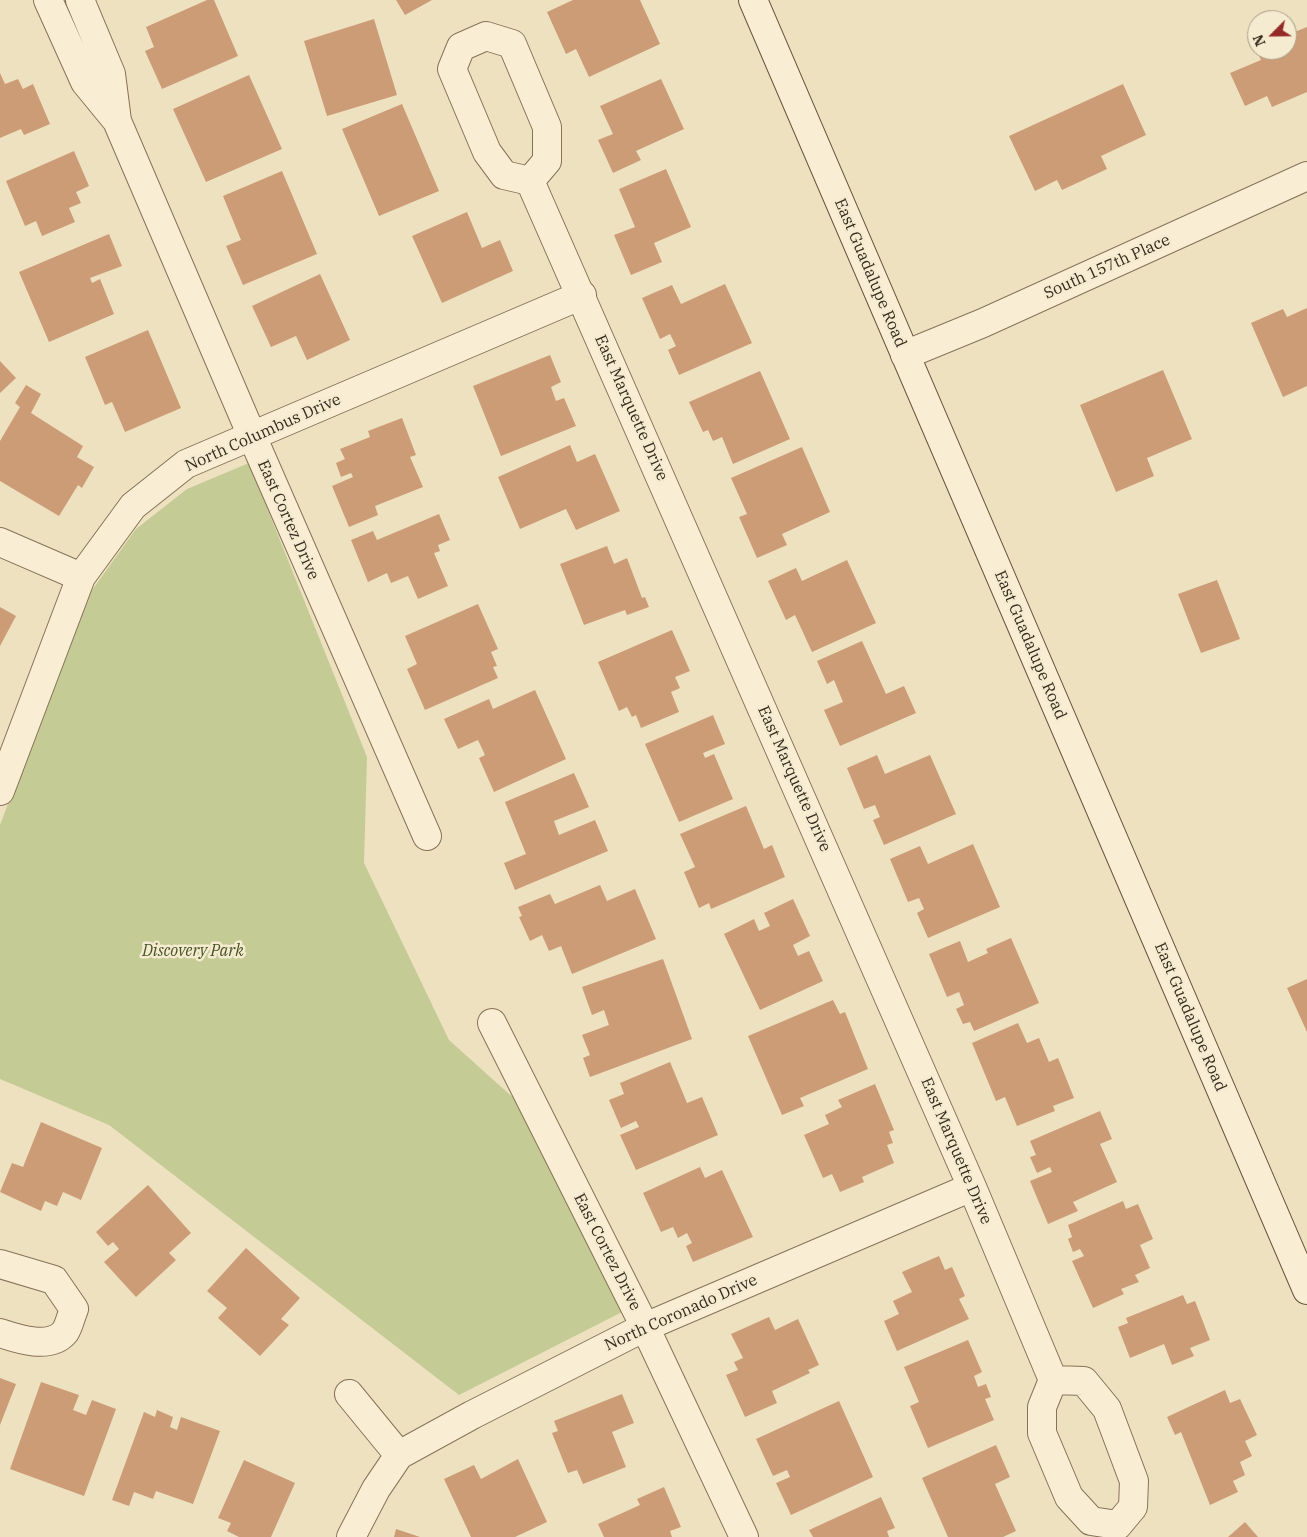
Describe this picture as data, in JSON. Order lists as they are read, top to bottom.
{
  "streets": {
    "street": [
      "South 157th Place",
      "East Guadalupe Road",
      "East Marquette Drive",
      "North Columbus Drive",
      "East Cortez Drive",
      "North Coronado Drive"
    ]
  },
  "crossings": [
    ["South 157th Place", "East Guadalupe Road"],
    ["East Marquette Drive", "North Columbus Drive"],
    ["East Marquette Drive", "North Coronado Drive"],
    ["North Columbus Drive", "East Cortez Drive"],
    ["East Cortez Drive", "North Coronado Drive"]
  ],
  "parks": ["Discovery Park"],
  "north": "bottom left"
}
